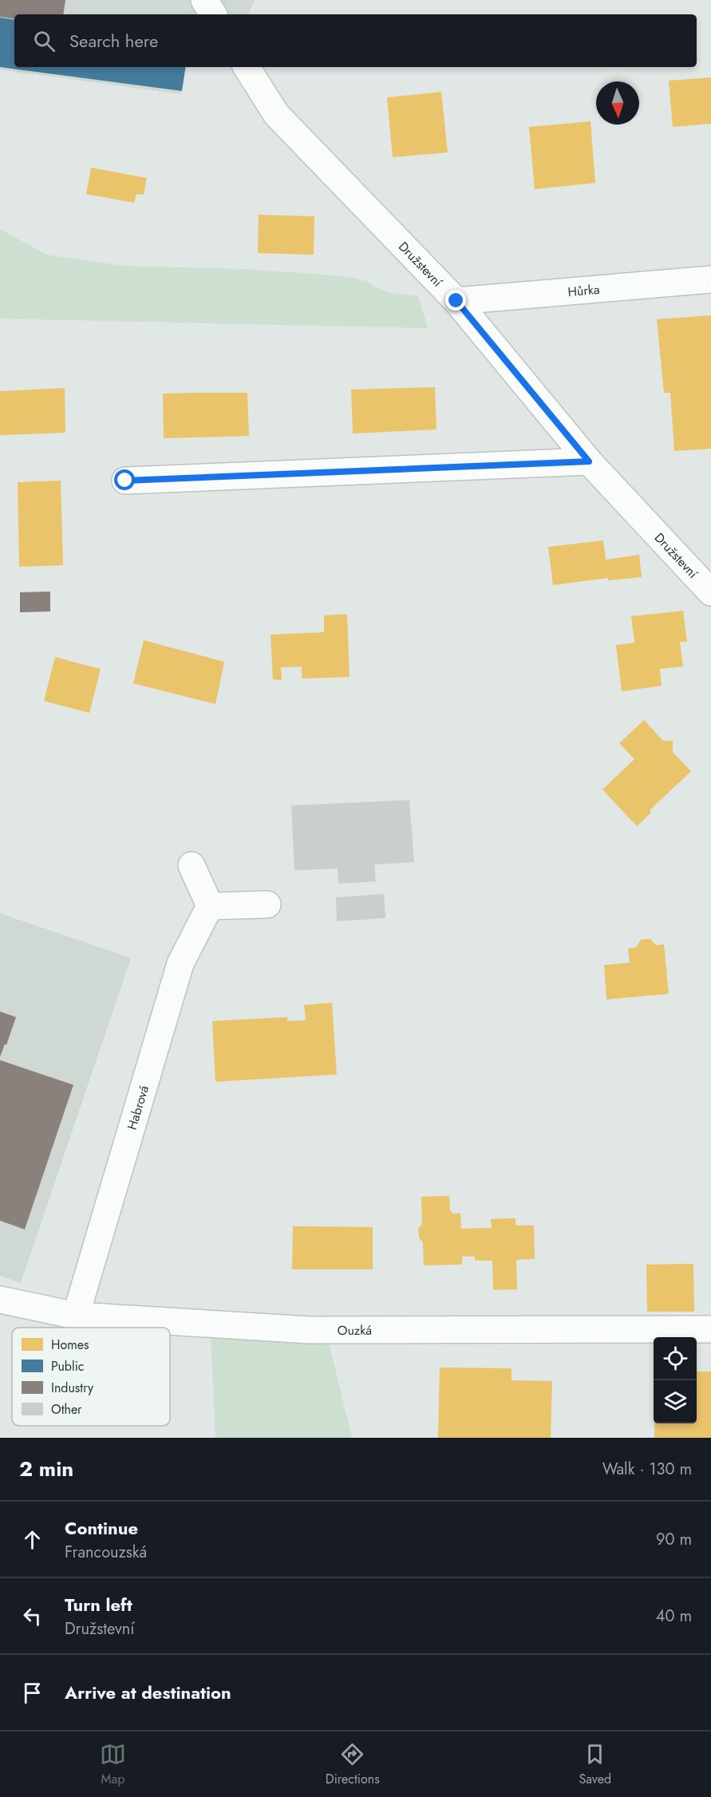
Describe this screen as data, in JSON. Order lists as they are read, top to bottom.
{
  "streets": {
    "street": [
      "Družstevní",
      "Hůrka",
      "Habrová",
      "Ouzká"
    ]
  },
  "crossings": [
    ["Družstevní", "Hůrka"],
    ["Habrová", "Ouzká"]
  ],
  "legend": [
    "Homes",
    "Public",
    "Industry",
    "Other"
  ],
  "north": "bottom",
  "page": {
    "search": "Search here",
    "heading": ["2 min", "Walk · 130 m"],
    "list": [
      ["Continue", "Francouzská", "90 m"],
      ["Turn left", "Družstevní", "40 m"],
      "Arrive at destination"
    ],
    "nav": ["Map", "Directions", "Saved"]
  }
}
